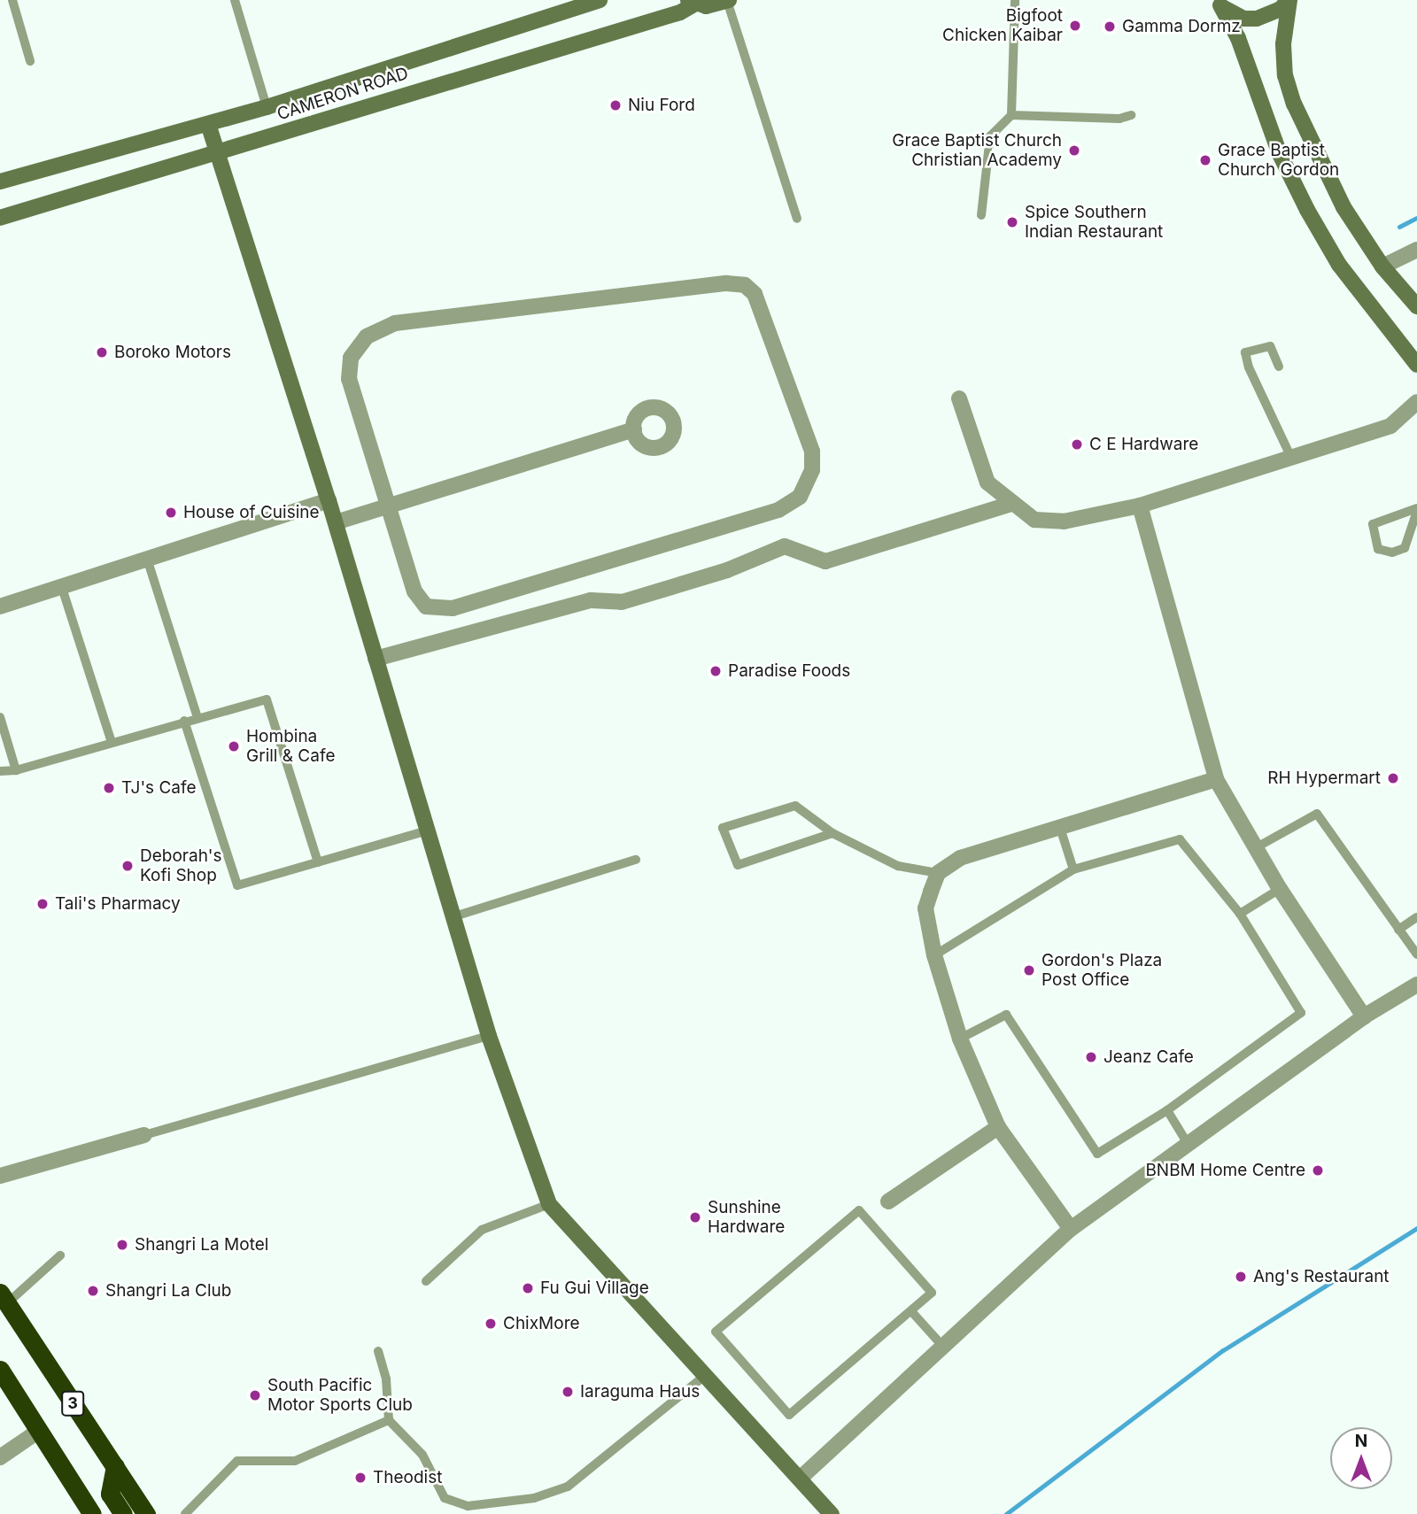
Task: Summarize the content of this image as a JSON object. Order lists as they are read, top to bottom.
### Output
{
  "streets": {
    "highway": ["3"],
    "main road": ["CAMERON ROAD"]
  },
  "places": [
    "Bigfoot Chicken Kaibar",
    "Gamma Dormz",
    "Niu Ford",
    "Grace Baptist Church Christian Academy",
    "Grace Baptist Church Gordon",
    "Spice Southern Indian Restaurant",
    "Boroko Motors",
    "C E Hardware",
    "House of Cuisine",
    "Paradise Foods",
    "Hombina Grill & Cafe",
    "RH Hypermart",
    "TJ's Cafe",
    "Deborah's Kofi Shop",
    "Tali's Pharmacy",
    "Gordon's Plaza Post Office",
    "Jeanz Cafe",
    "BNBM Home Centre",
    "Sunshine Hardware",
    "Shangri La Motel",
    "Ang's Restaurant",
    "Fu Gui Village",
    "Shangri La Club",
    "ChixMore",
    "Iaraguma Haus",
    "South Pacific Motor Sports Club",
    "Theodist"
  ],
  "north": "top"
}
